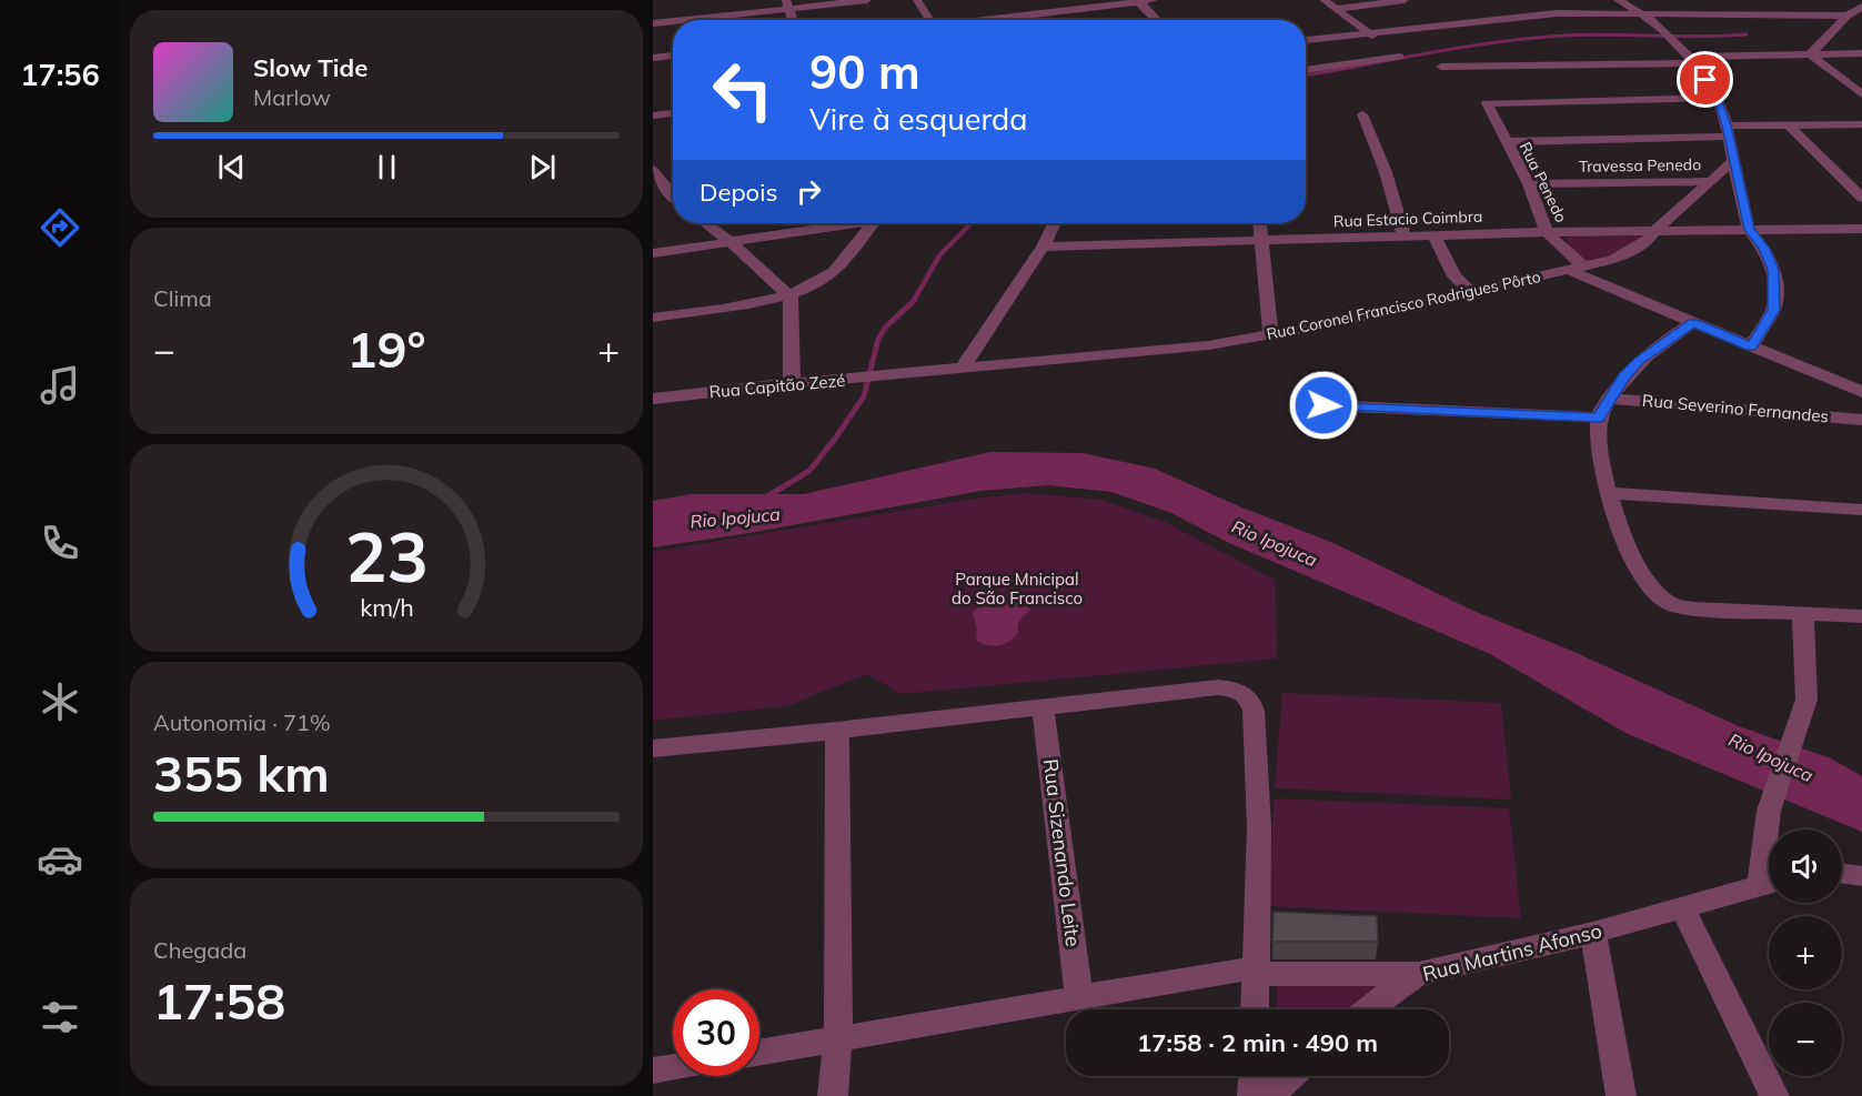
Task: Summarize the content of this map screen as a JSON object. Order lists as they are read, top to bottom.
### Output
{
  "streets": {
    "street": [
      "Travessa Penedo",
      "Rua Penedo",
      "Rua Estacio Coimbra",
      "Rua Coronel Francisco Rodrigues Pôrto",
      "Rua Capitão Zezé",
      "Rua Severino Fernandes",
      "Rua Sizenando Leite",
      "Rua Martins Afonso"
    ]
  },
  "crossings": [
    ["Travessa Penedo", "Rua Penedo"],
    ["Travessa Penedo", "Rua Coronel Francisco Rodrigues Pôrto"],
    ["Rua Penedo", "Rua Estacio Coimbra"],
    ["Rua Penedo", "Rua Coronel Francisco Rodrigues Pôrto"],
    ["Rua Estacio Coimbra", "Rua Coronel Francisco Rodrigues Pôrto"],
    ["Rua Coronel Francisco Rodrigues Pôrto", "Rua Capitão Zezé"]
  ],
  "water": ["Rio Ipojuca"],
  "parks": ["Parque Mnicipal do São Francisco"],
  "page": {
    "tabs": "17:56",
    "turn": ["90 m", "Vire à esquerda"],
    "song": ["Slow Tide", "Marlow"],
    "then": "Depois",
    "tile": [
      "Clima",
      ["Autonomia · 71%", "355 km"],
      ["Chegada", "17:58"]
    ],
    "heat": ["−", "19°", "+"],
    "map_buttons": ["+", "−"],
    "limit": "30",
    "trip": "17:58 · 2 min · 490 m",
    "gauge": ["23", "km/h"]
  }
}
